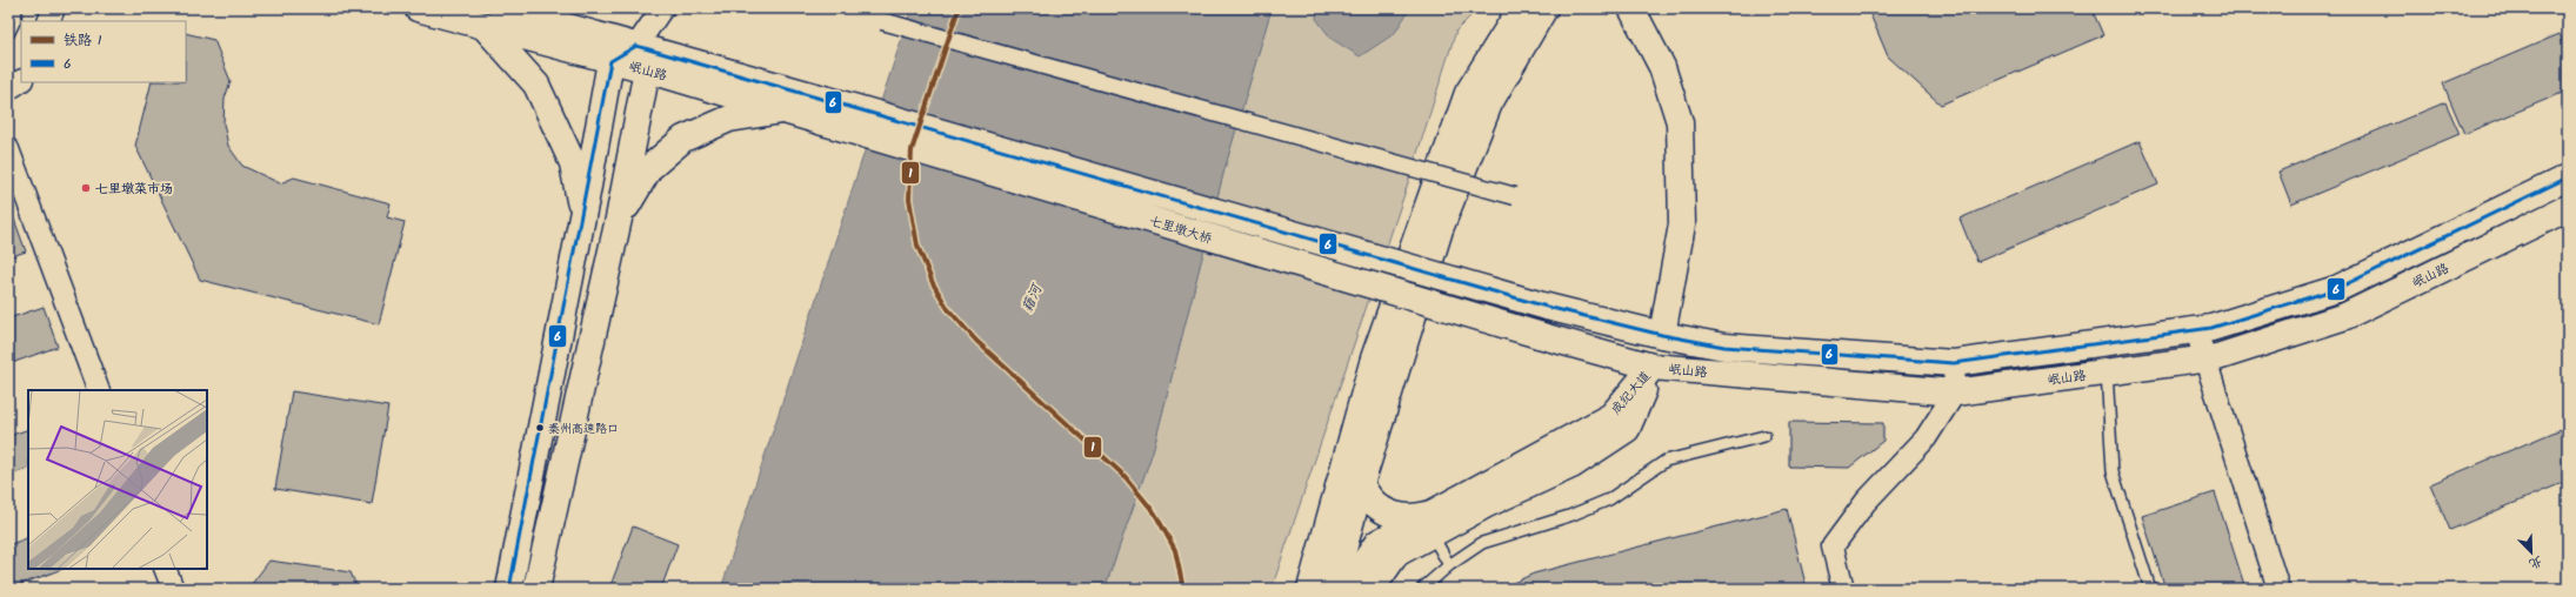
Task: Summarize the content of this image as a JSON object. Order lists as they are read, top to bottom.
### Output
{
  "streets": {
    "main road": ["岷山路", "七里墩大桥", "成纪大道"]
  },
  "crossings": [
    ["岷山路", "七里墩大桥"],
    ["岷山路", "成纪大道"]
  ],
  "water": ["藉河"],
  "places": ["七里墩菜市场", "秦州高速路口"],
  "lines": ["rail line 1", "transit line 6"],
  "legend": ["铁路 1", "6"],
  "north": "bottom right"
}
